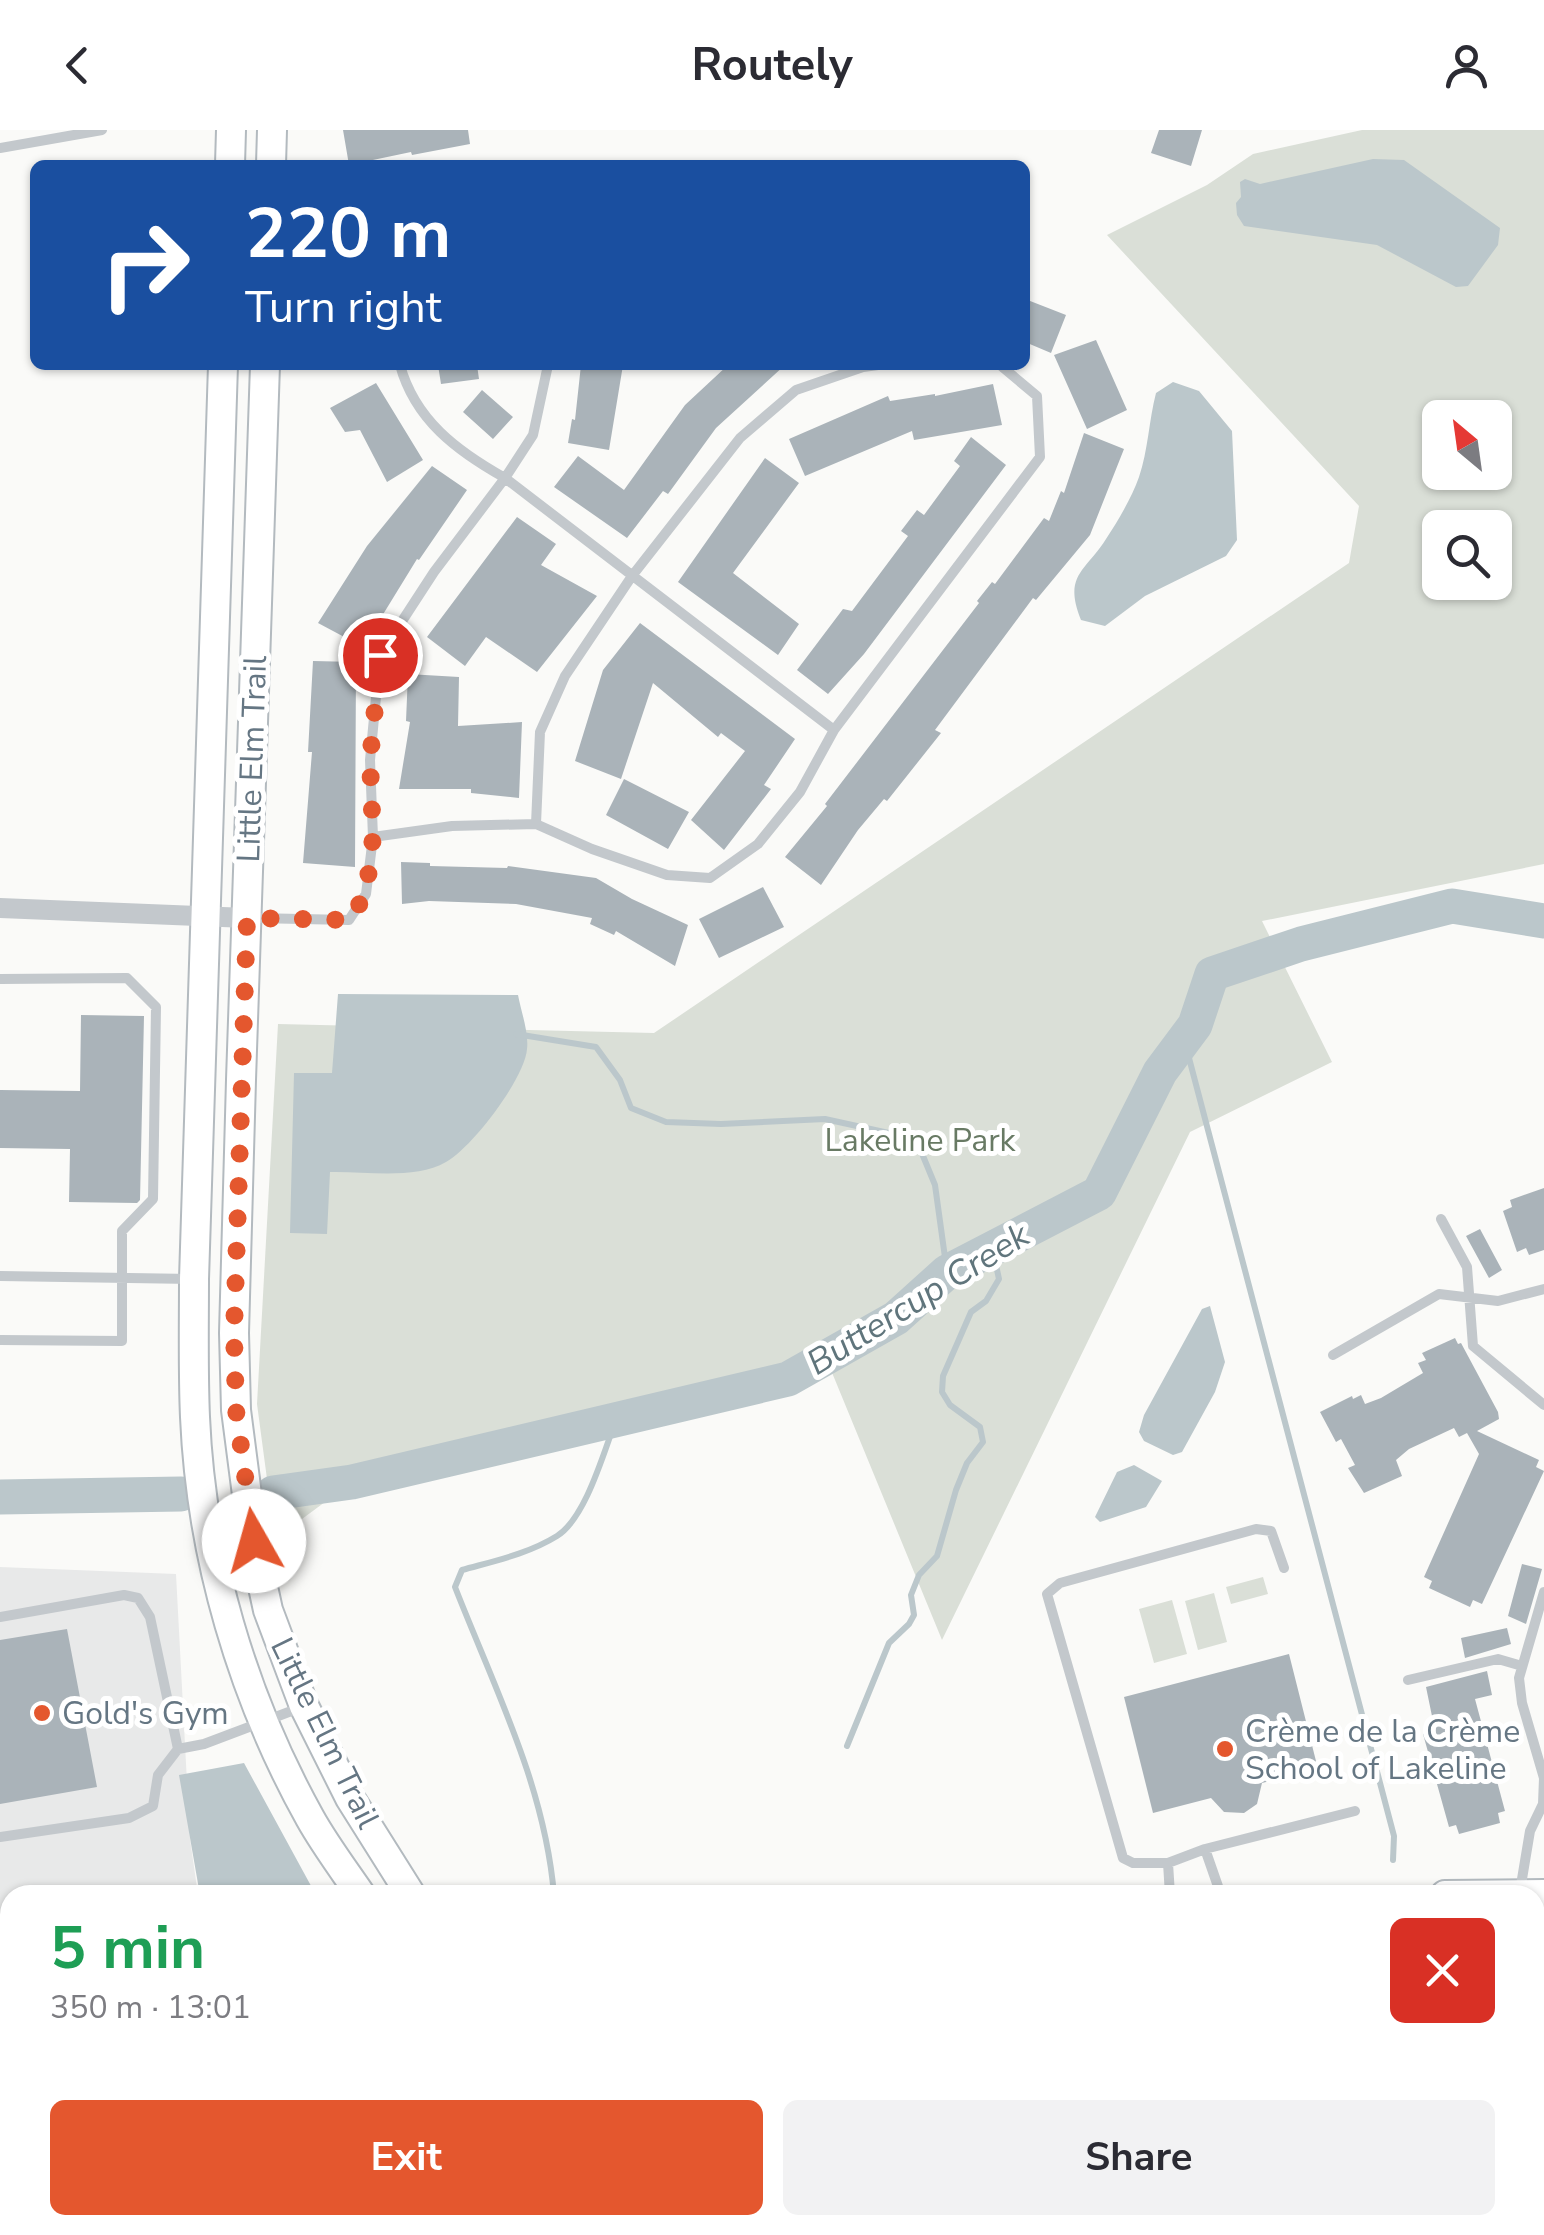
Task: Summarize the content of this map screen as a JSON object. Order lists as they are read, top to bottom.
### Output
{
  "streets": {
    "street": ["Little Elm Trail"]
  },
  "water": ["Buttercup Creek"],
  "parks": ["Lakeline Park"],
  "places": ["Gold's Gym", "Crème de la Crème School of Lakeline"],
  "north": "top left",
  "page": {
    "header": "Routely",
    "turn": ["220 m", "Turn right"],
    "heading": ["5 min", "350 m · 13:01"],
    "buttons": ["Exit", "Share"]
  }
}
